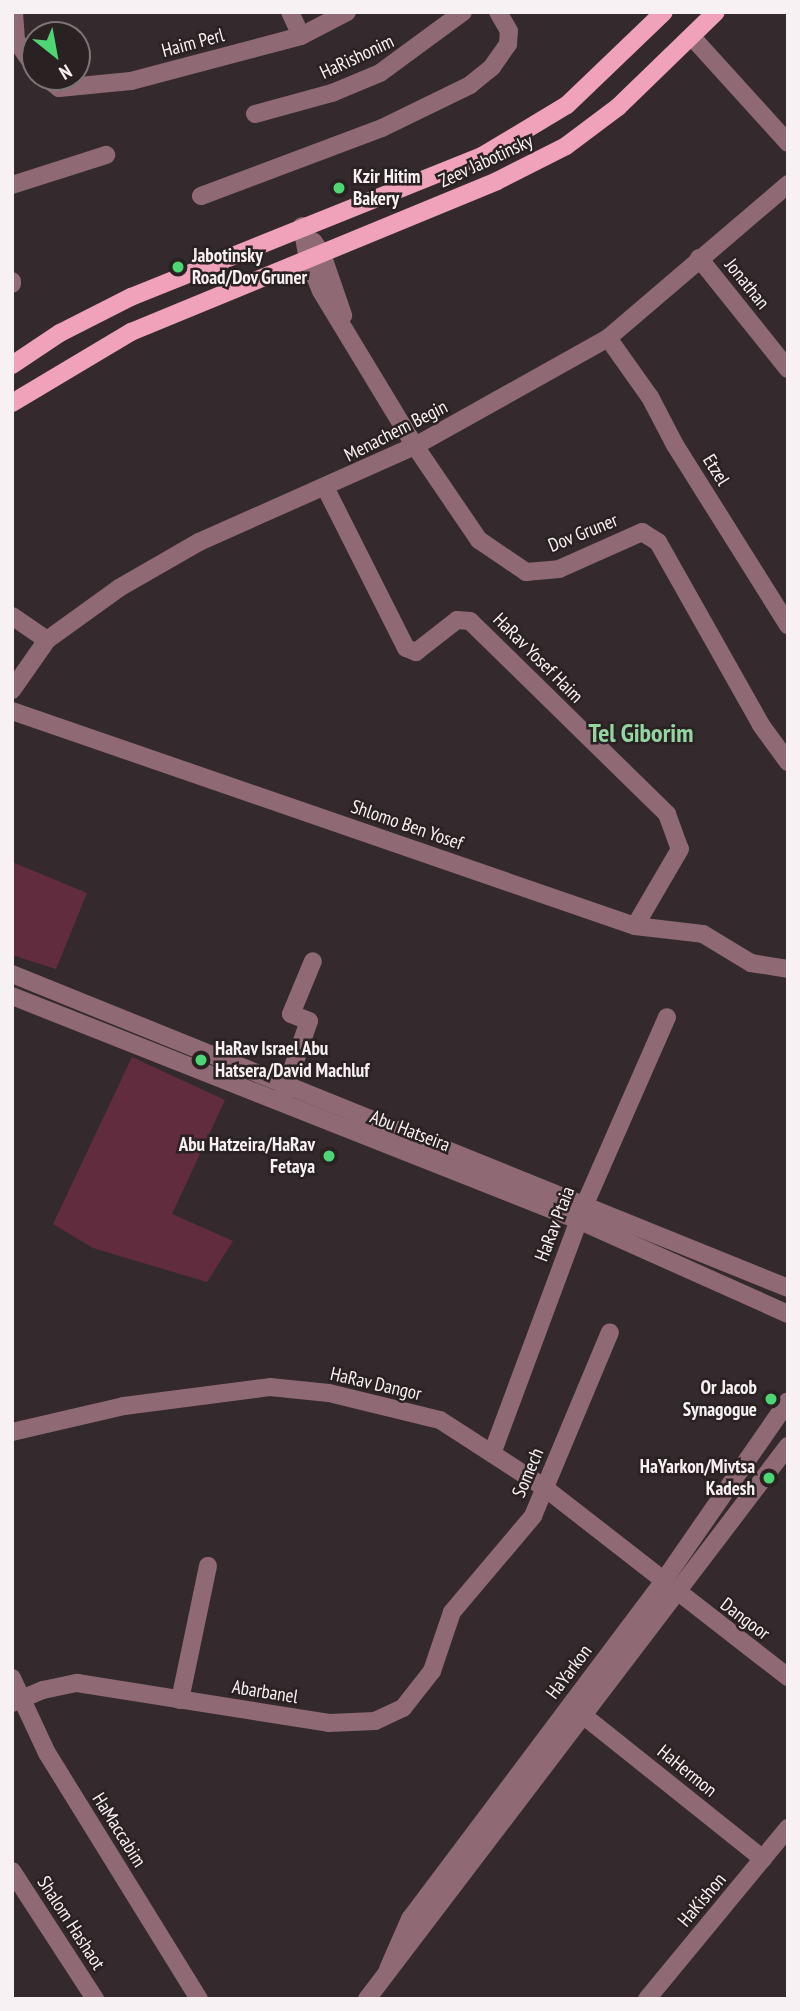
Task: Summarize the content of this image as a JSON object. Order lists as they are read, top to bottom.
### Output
{
  "streets": {
    "main road": ["Zeev Jabotinsky"],
    "street": [
      "Haim Perl",
      "HaRishonim",
      "Jonathan",
      "Menachem Begin",
      "Etzel",
      "Dov Gruner",
      "HaRav Yosef Haim",
      "Shlomo Ben Yosef",
      "Abu Hatseira",
      "HaRav Ptaia",
      "HaRav Dangor",
      "Somech",
      "Dangoor",
      "HaYarkon",
      "Abarbanel",
      "HaHermon",
      "HaMaccabim",
      "HaKishon",
      "Shalom Hashaot"
    ]
  },
  "crossings": [
    ["Zeev Jabotinsky", "Dov Gruner"],
    ["Jonathan", "Menachem Begin"],
    ["Menachem Begin", "Etzel"],
    ["Menachem Begin", "Dov Gruner"],
    ["Menachem Begin", "HaRav Yosef Haim"],
    ["HaRav Yosef Haim", "Shlomo Ben Yosef"],
    ["Abu Hatseira", "HaRav Ptaia"],
    ["HaRav Ptaia", "HaRav Dangor"],
    ["HaRav Dangor", "Somech"],
    ["HaRav Dangor", "Dangoor"],
    ["HaRav Dangor", "HaYarkon"],
    ["Somech", "Abarbanel"],
    ["Dangoor", "HaYarkon"],
    ["HaYarkon", "HaHermon"],
    ["Abarbanel", "HaMaccabim"],
    ["HaHermon", "HaKishon"]
  ],
  "districts": ["Tel Giborim"],
  "places": [
    "Kzir Hitim Bakery",
    "Jabotinsky Road/Dov Gruner",
    "HaRav Israel Abu Hatsera/David Machluf",
    "Abu Hatzeira/HaRav Fetaya",
    "Or Jacob Synagogue",
    "HaYarkon/Mivtsa Kadesh"
  ],
  "north": "bottom right"
}
